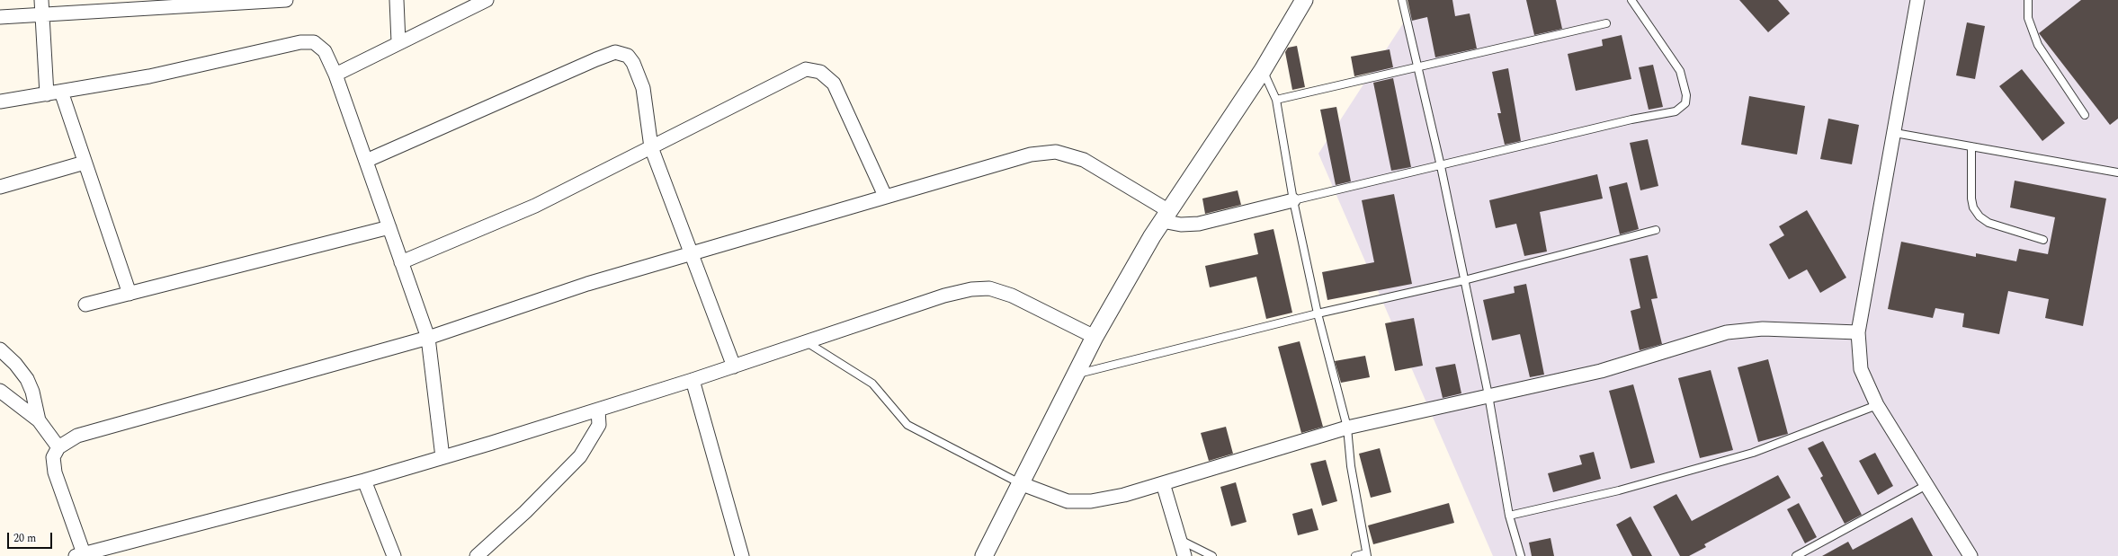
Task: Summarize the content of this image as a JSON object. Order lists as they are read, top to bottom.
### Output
{
  "scale_bar": "20 m"
}
